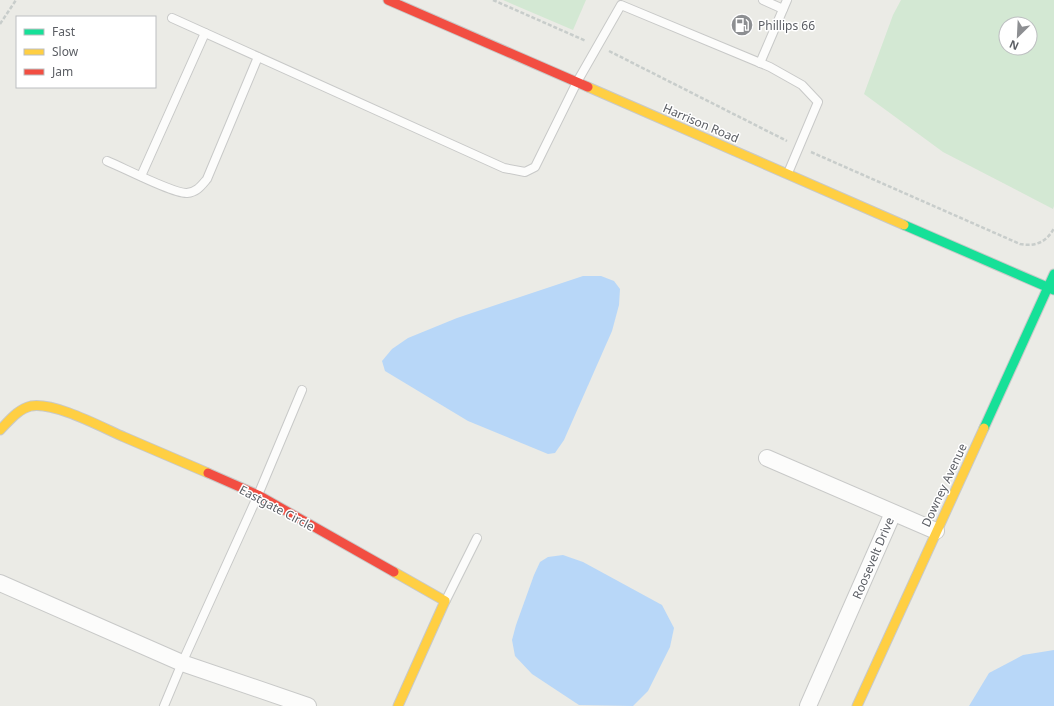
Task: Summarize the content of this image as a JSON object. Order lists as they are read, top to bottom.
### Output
{
  "streets": {
    "street": [
      "Harrison Road",
      "Downey Avenue",
      "Eastgate Circle",
      "Roosevelt Drive"
    ]
  },
  "crossings": [
    ["Harrison Road", "Downey Avenue"]
  ],
  "places": {
    "fuel station": ["Phillips 66"]
  },
  "legend": ["Fast", "Slow", "Jam"],
  "north": "bottom left"
}
